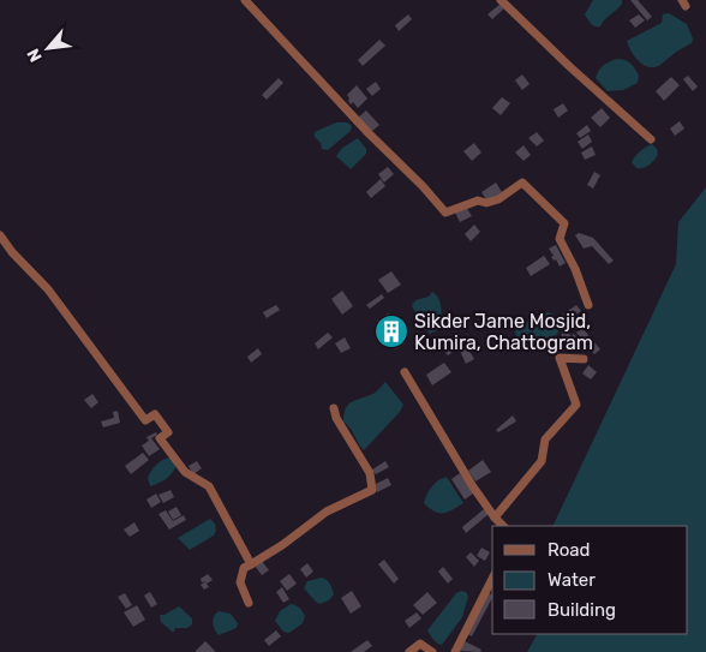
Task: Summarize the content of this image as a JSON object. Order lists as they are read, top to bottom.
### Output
{
  "places": {
    "building": ["Sikder Jame Mosjid, Kumira, Chattogram"]
  },
  "legend": ["Road", "Water", "Building"],
  "north": "bottom left"
}
